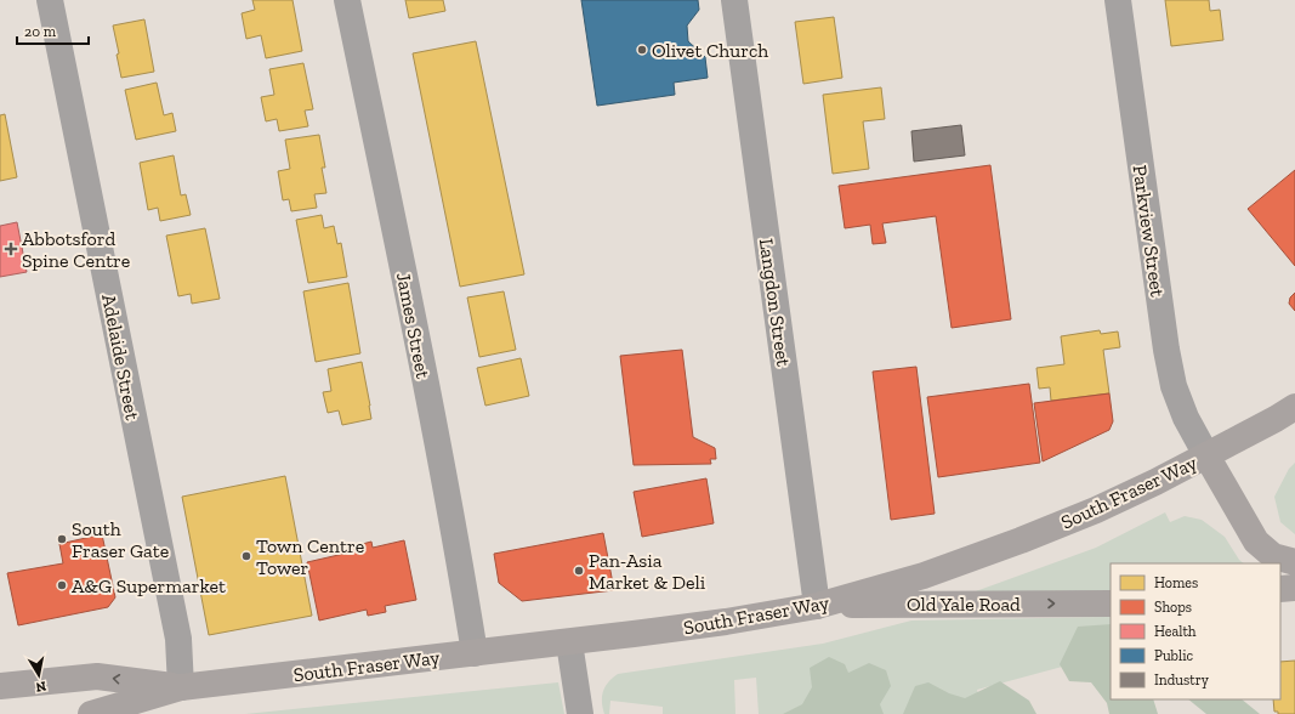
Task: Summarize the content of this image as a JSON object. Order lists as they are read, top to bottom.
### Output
{
  "streets": {
    "main road": ["South Fraser Way", "Old Yale Road"],
    "street": [
      "Parkview Street",
      "Langdon Street",
      "James Street",
      "Adelaide Street"
    ]
  },
  "crossings": [
    ["Parkview Street", "South Fraser Way"],
    ["Langdon Street", "South Fraser Way"],
    ["Langdon Street", "Old Yale Road"],
    ["James Street", "South Fraser Way"],
    ["Adelaide Street", "South Fraser Way"],
    ["South Fraser Way", "Old Yale Road"]
  ],
  "one_way": ["Old Yale Road"],
  "places": {
    "other": [
      "Olivet Church",
      "South Fraser Gate",
      "Town Centre Tower",
      "Pan-Asia Market & Deli",
      "A&G Supermarket"
    ],
    "health": ["Abbotsford Spine Centre"]
  },
  "legend": [
    "Homes",
    "Shops",
    "Health",
    "Public",
    "Industry"
  ],
  "scale_bar": "20 m",
  "north": "bottom"
}
